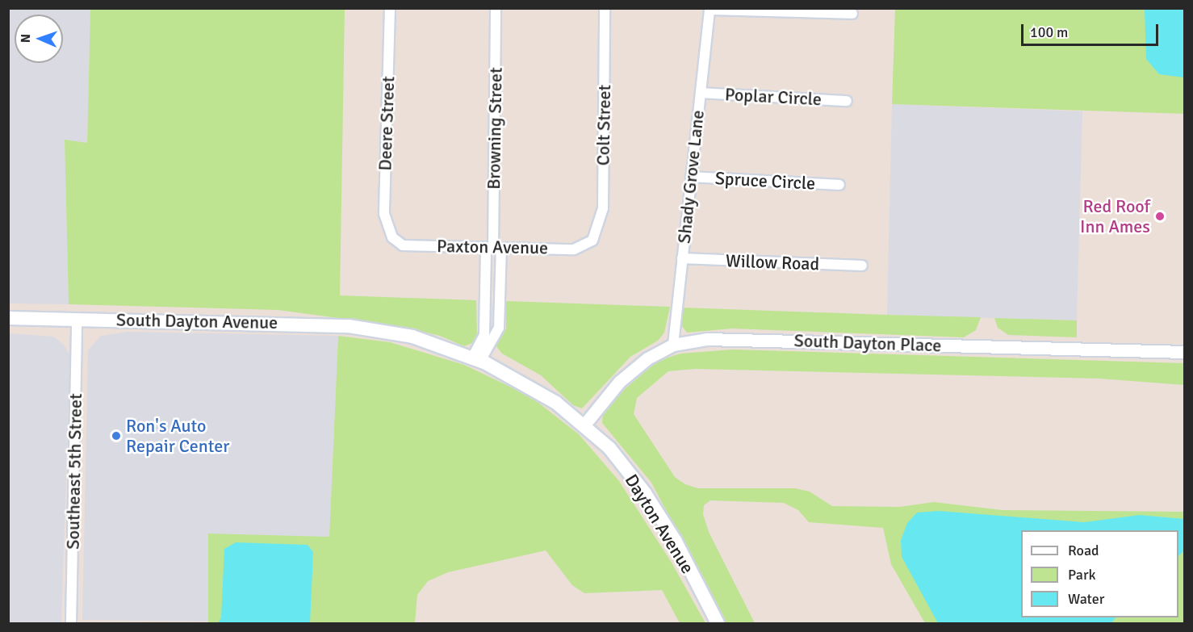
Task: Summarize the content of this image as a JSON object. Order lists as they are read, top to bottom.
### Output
{
  "streets": {
    "main road": ["South Dayton Avenue", "Dayton Avenue"],
    "street": [
      "Poplar Circle",
      "Deere Street",
      "Colt Street",
      "Browning Street",
      "Shady Grove Lane",
      "Spruce Circle",
      "Paxton Avenue",
      "Willow Road",
      "South Dayton Place",
      "Southeast 5th Street"
    ]
  },
  "crossings": [
    ["Poplar Circle", "Shady Grove Lane"],
    ["Deere Street", "Paxton Avenue"],
    ["Colt Street", "Paxton Avenue"],
    ["Browning Street", "Paxton Avenue"],
    ["Browning Street", "Dayton Avenue"],
    ["Shady Grove Lane", "Spruce Circle"],
    ["Shady Grove Lane", "Willow Road"],
    ["Shady Grove Lane", "South Dayton Place"],
    ["South Dayton Avenue", "Southeast 5th Street"],
    ["South Dayton Avenue", "Dayton Avenue"],
    ["South Dayton Place", "Dayton Avenue"]
  ],
  "places": ["Red Roof Inn Ames", "Ron's Auto Repair Center"],
  "legend": ["Road", "Park", "Water"],
  "scale_bar": "100 m",
  "north": "left"
}
